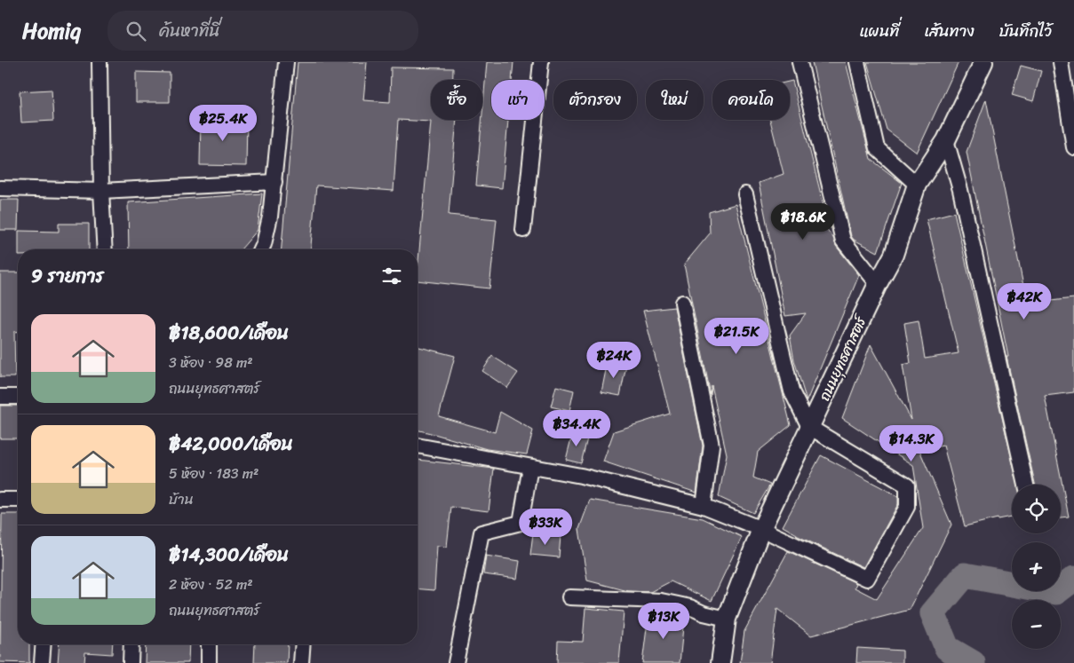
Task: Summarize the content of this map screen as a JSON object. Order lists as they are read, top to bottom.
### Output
{
  "streets": {
    "street": ["ถนนยุทธศาสตร์"]
  },
  "page": {
    "header": "Homiq",
    "search": "ค้นหาที่นี่",
    "nav": ["แผนที่", "เส้นทาง", "บันทึกไว้"],
    "chip": [
      "ซื้อ",
      "เช่า",
      "ตัวกรอง",
      "ใหม่",
      "คอนโด"
    ],
    "price": [
      "฿25.4K",
      "฿18.6K",
      "฿42K",
      "฿21.5K",
      "฿24K",
      "฿34.4K",
      "฿14.3K",
      "฿33K",
      "฿13K"
    ],
    "heading": "9 รายการ",
    "list": [
      {
        "name": "฿18,600/เดือน",
        "note": "3 ห้อง · 98 m² · ถนนยุทธศาสตร์"
      },
      {
        "name": "฿42,000/เดือน",
        "note": "5 ห้อง · 183 m² · บ้าน"
      },
      {
        "name": "฿14,300/เดือน",
        "note": "2 ห้อง · 52 m² · ถนนยุทธศาสตร์"
      }
    ],
    "map_buttons": ["+", "−"]
  }
}
